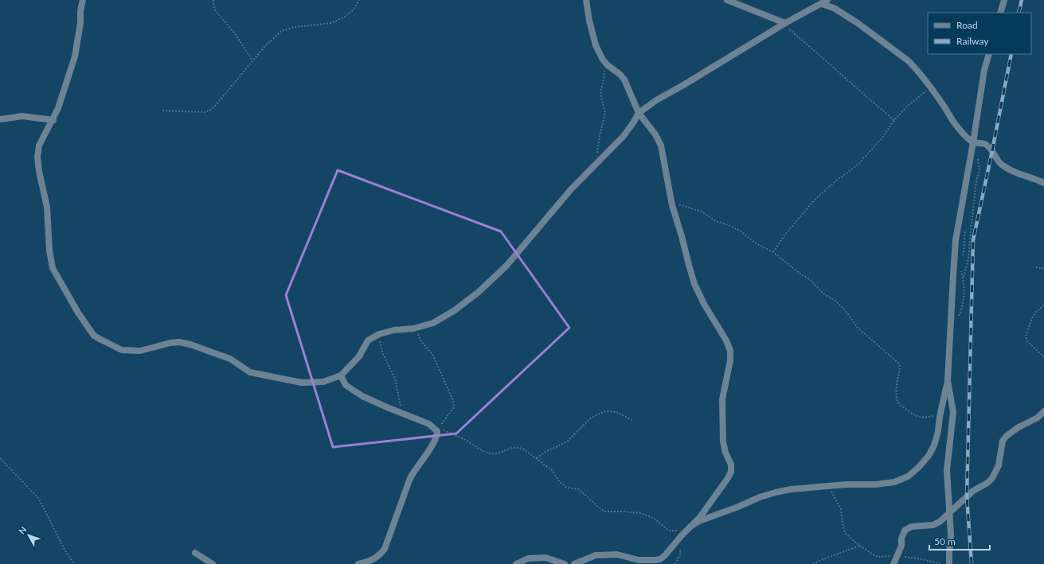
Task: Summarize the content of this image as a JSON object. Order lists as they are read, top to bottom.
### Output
{
  "legend": ["Road", "Railway"],
  "scale_bar": "50 m",
  "north": "top left"
}
